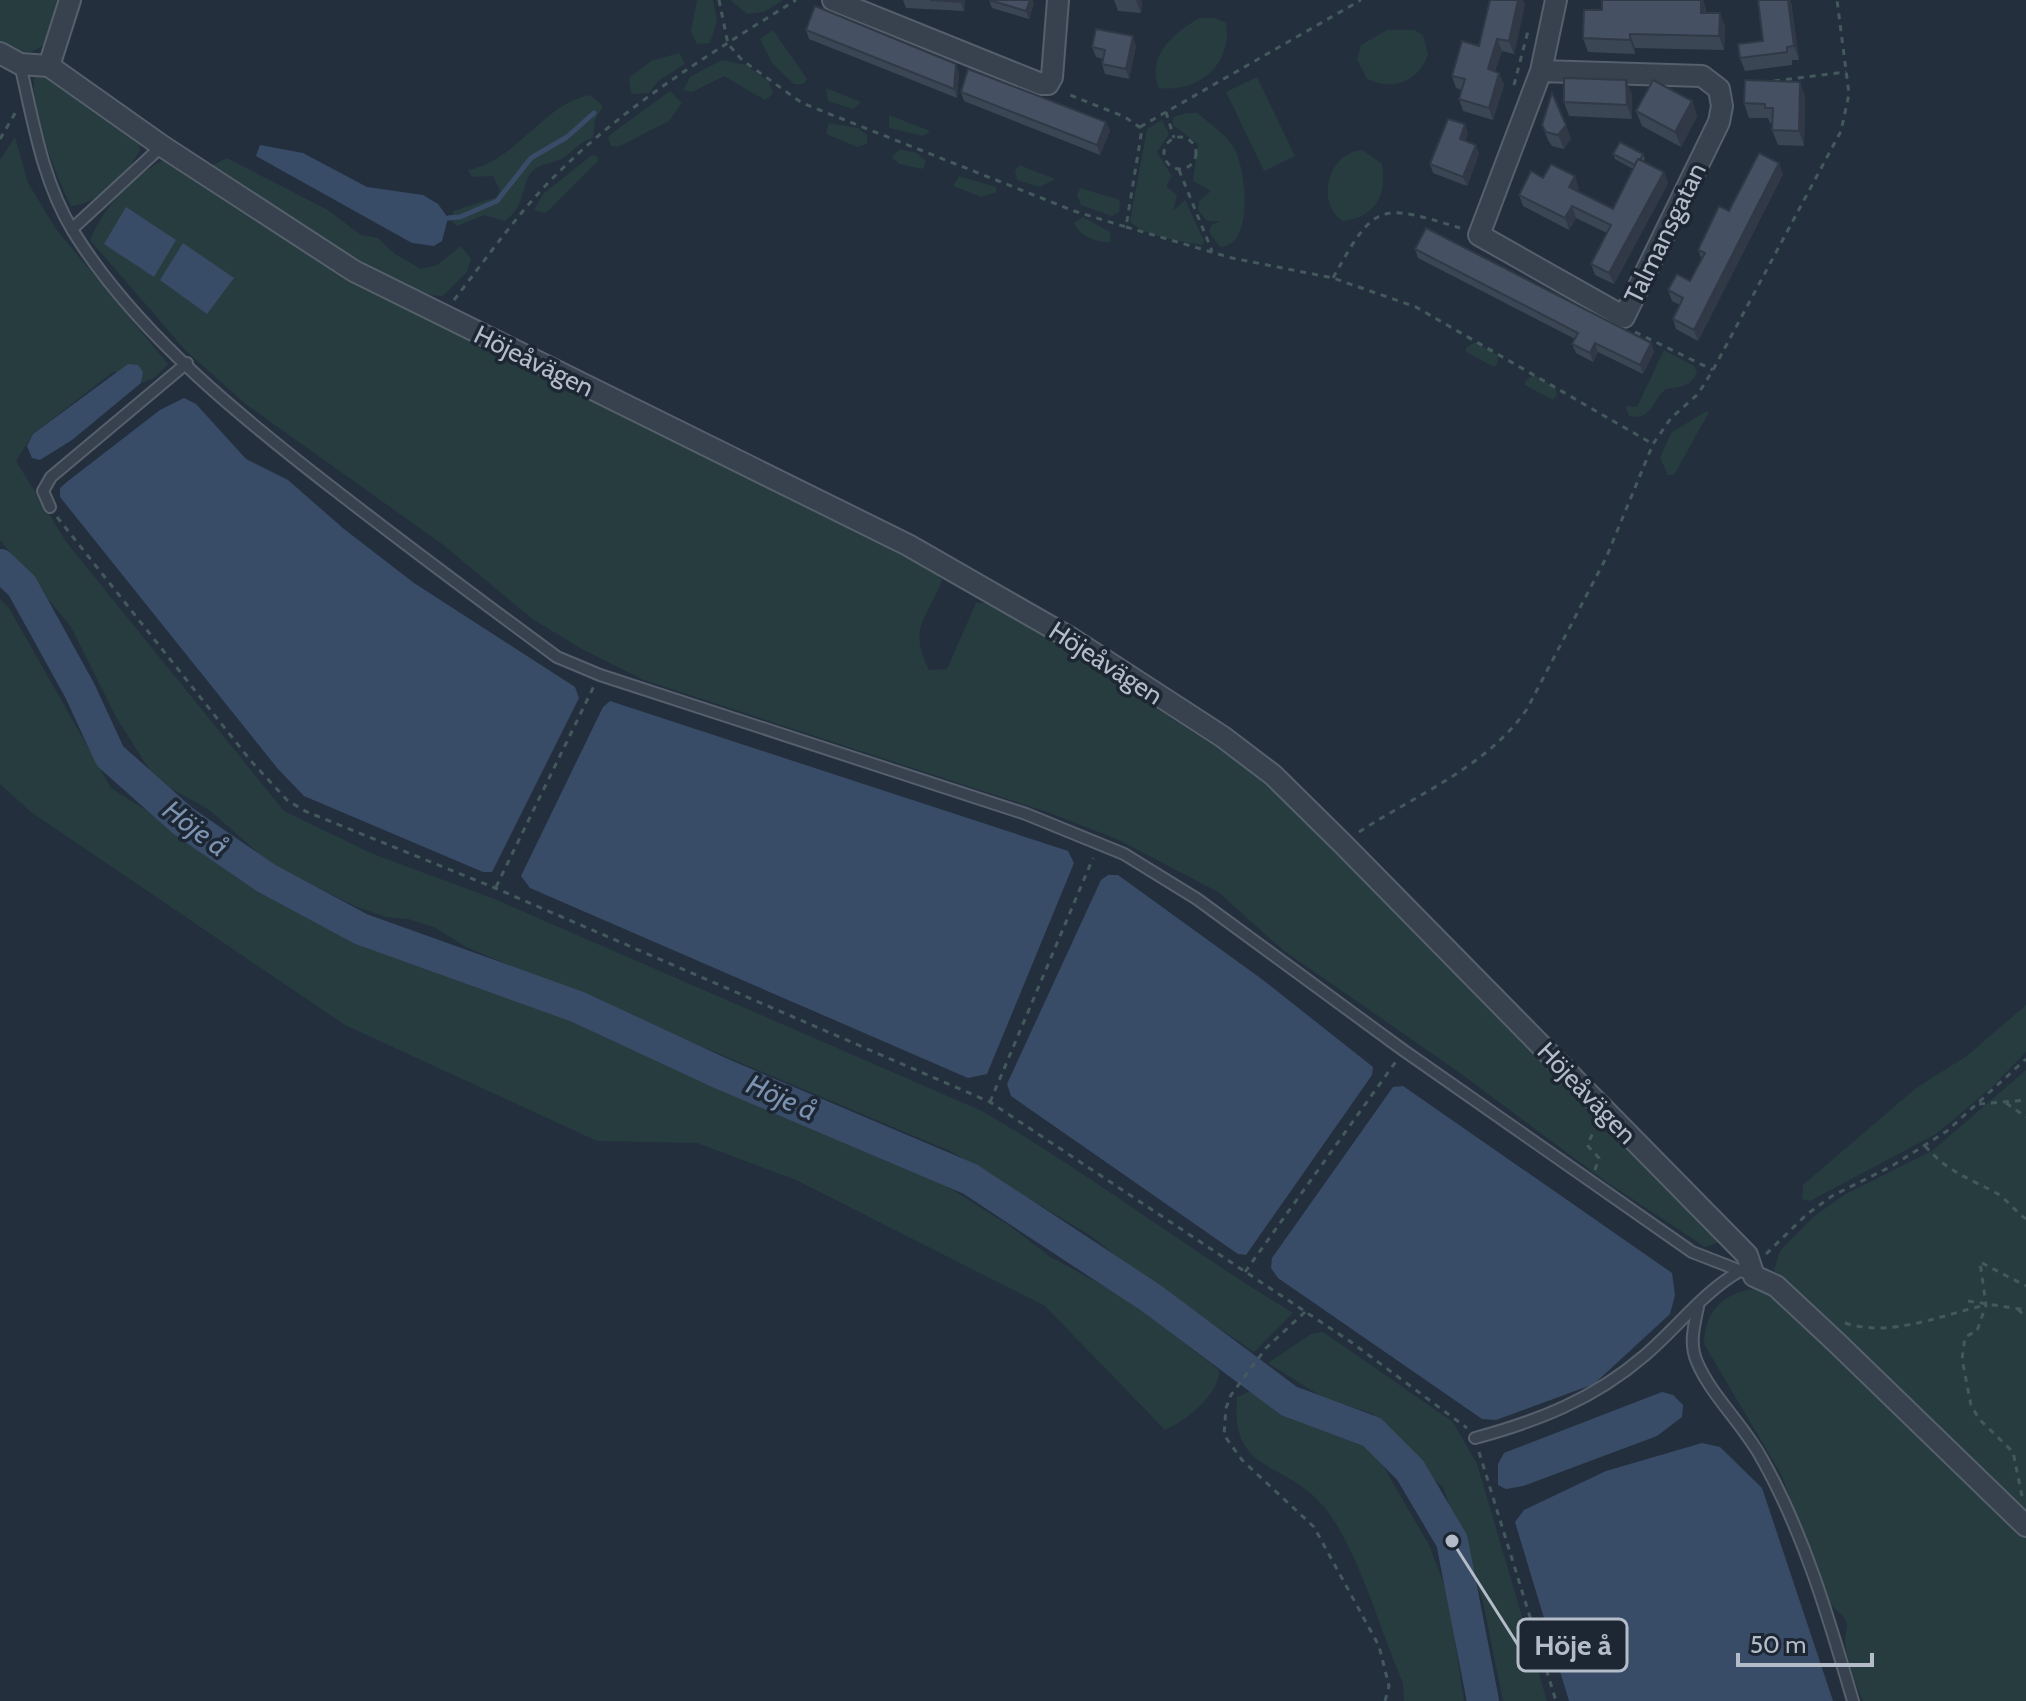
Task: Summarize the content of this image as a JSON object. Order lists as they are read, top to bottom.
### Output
{
  "streets": {
    "street": ["Talmansgatan", "Höjeåvägen"]
  },
  "water": ["Höje å"],
  "places": ["Höje å"],
  "scale_bar": "50 m"
}
